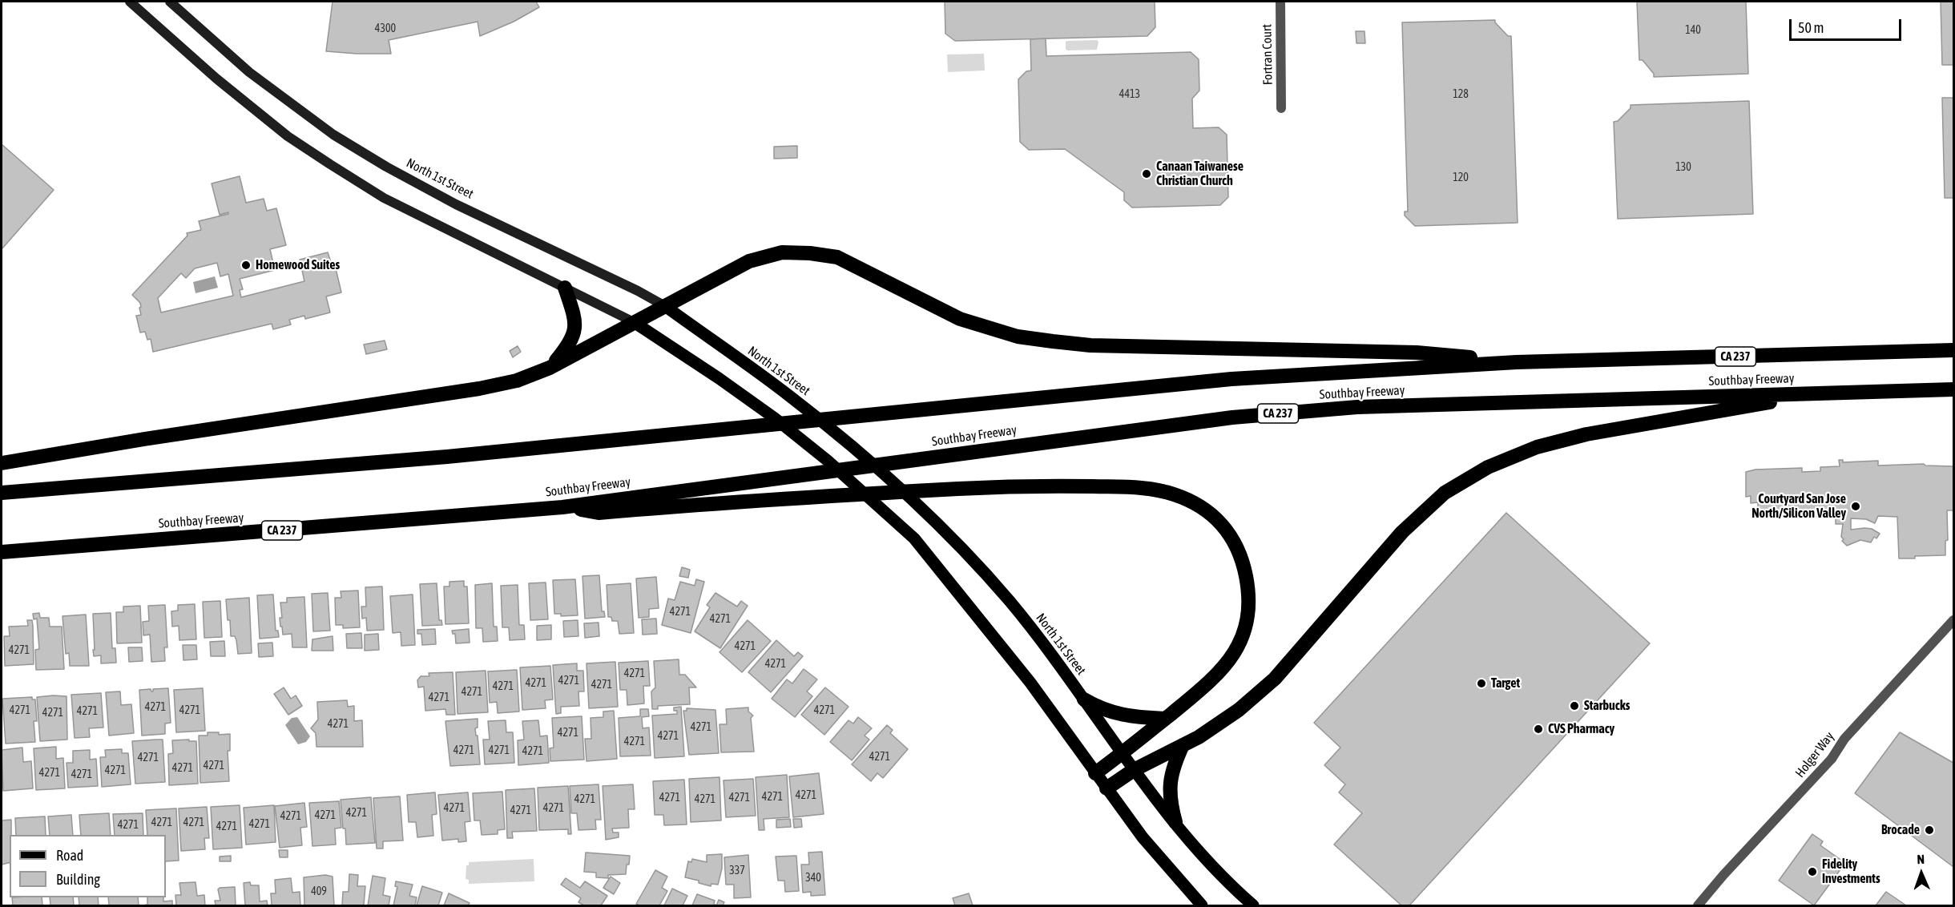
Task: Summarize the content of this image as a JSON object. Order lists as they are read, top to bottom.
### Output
{
  "streets": {
    "highway": ["CA 237", "Southbay Freeway"],
    "main road": ["North 1st Street"],
    "street": ["Fortran Court", "Holger Way"]
  },
  "places": [
    "Canaan Taiwanese Christian Church",
    "Homewood Suites",
    "Courtyard San Jose North/Silicon Valley",
    "Target",
    "Starbucks",
    "CVS Pharmacy",
    "Brocade",
    "Fidelity Investments"
  ],
  "house_numbers": [
    "4300",
    "140",
    "4413",
    "128",
    "130",
    "120",
    "4271",
    "4271",
    "4271",
    "4271",
    "4271",
    "4271",
    "4271",
    "4271",
    "4271",
    "4271",
    "4271",
    "4271",
    "4271",
    "4271",
    "4271",
    "4271",
    "4271",
    "4271",
    "4271",
    "4271",
    "4271",
    "4271",
    "4271",
    "4271",
    "4271",
    "4271",
    "4271",
    "4271",
    "4271",
    "4271",
    "4271",
    "4271",
    "4271",
    "4271",
    "4271",
    "4271",
    "4271",
    "4271",
    "4271",
    "4271",
    "4271",
    "4271",
    "4271",
    "4271",
    "4271",
    "4271",
    "4271",
    "4271",
    "4271",
    "4271",
    "337",
    "340",
    "409"
  ],
  "legend": ["Road", "Building"],
  "scale_bar": "50 m",
  "north": "top"
}
